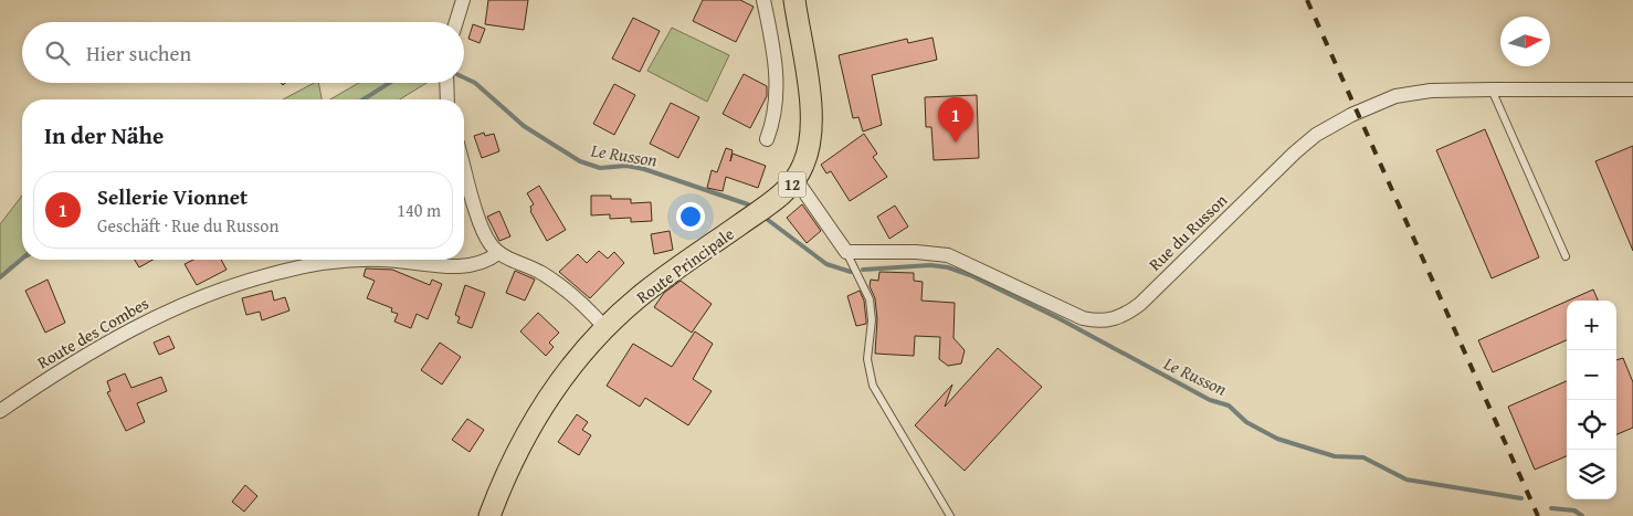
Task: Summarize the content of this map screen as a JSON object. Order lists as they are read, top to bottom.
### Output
{
  "streets": {
    "main road": ["12", "Route Principale"],
    "street": ["Rue du Russon", "Route des Combes"]
  },
  "water": ["Le Russon"],
  "north": "right",
  "page": {
    "search": "Hier suchen",
    "pins": "1",
    "heading": "In der Nähe",
    "list": [
      {
        "mark": "1",
        "name": "Sellerie Vionnet",
        "note": "Geschäft · Rue du Russon",
        "value": "140 m"
      }
    ],
    "map_buttons": ["+", "−"]
  }
}
